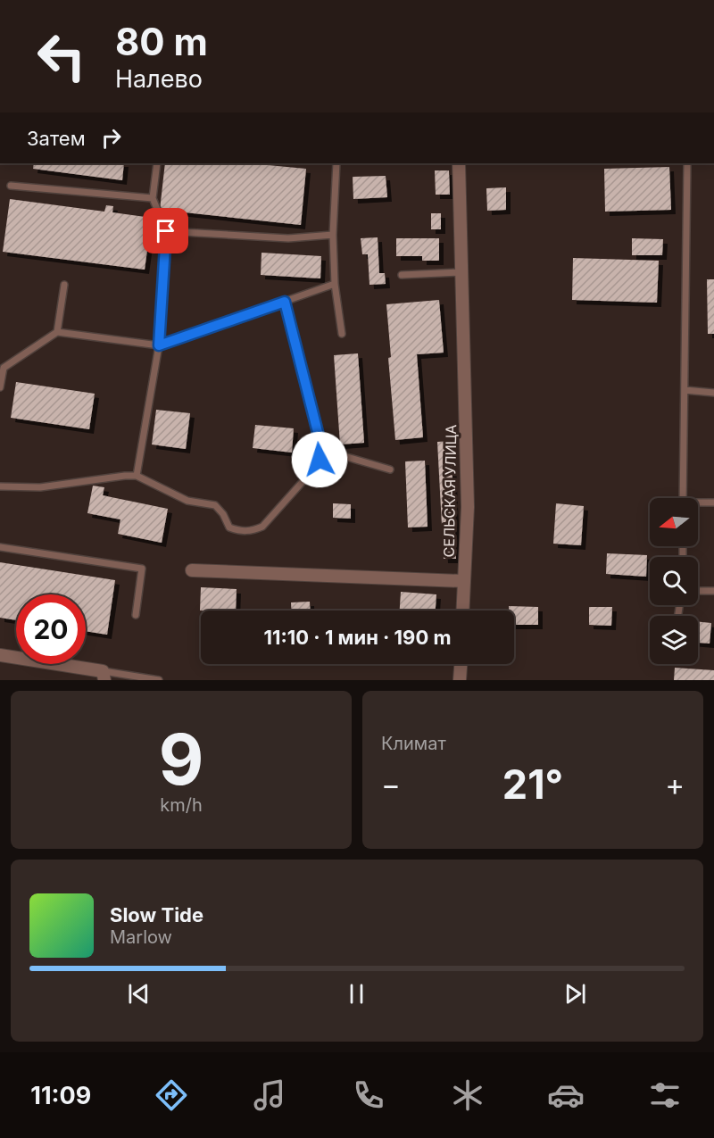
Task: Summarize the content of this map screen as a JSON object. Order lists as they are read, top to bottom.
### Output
{
  "streets": {
    "street": ["СЕЛЬСКАЯ УЛИЦА"]
  },
  "north": "left",
  "page": {
    "turn": ["80 m", "Налево"],
    "then": "Затем",
    "limit": "20",
    "trip": "11:10 · 1 мин · 190 m",
    "tile": [
      ["9", "km/h"],
      "Климат"
    ],
    "heat": ["−", "21°", "+"],
    "song": ["Slow Tide", "Marlow"],
    "tabs": "11:09"
  }
}
